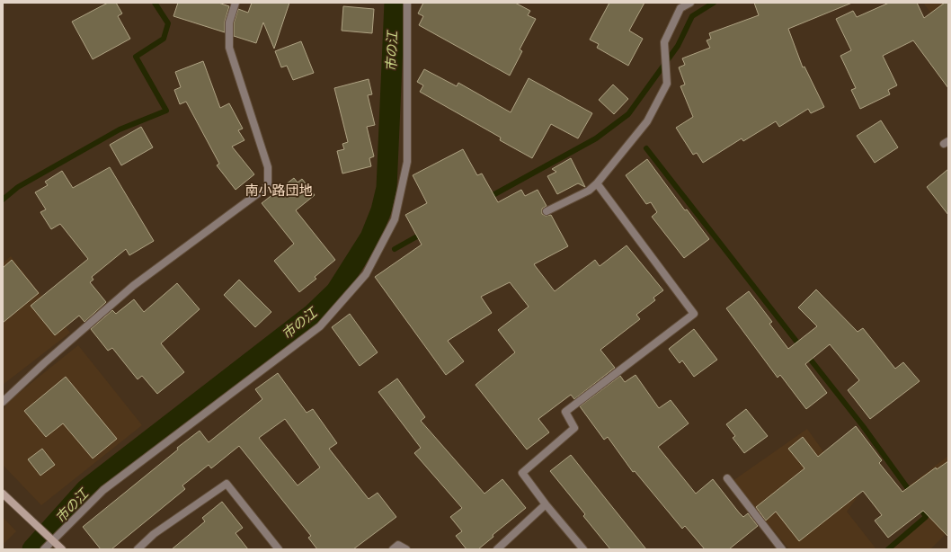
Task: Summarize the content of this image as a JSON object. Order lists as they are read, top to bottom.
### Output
{
  "districts": ["南小路団地"],
  "water": ["市の江"]
}
